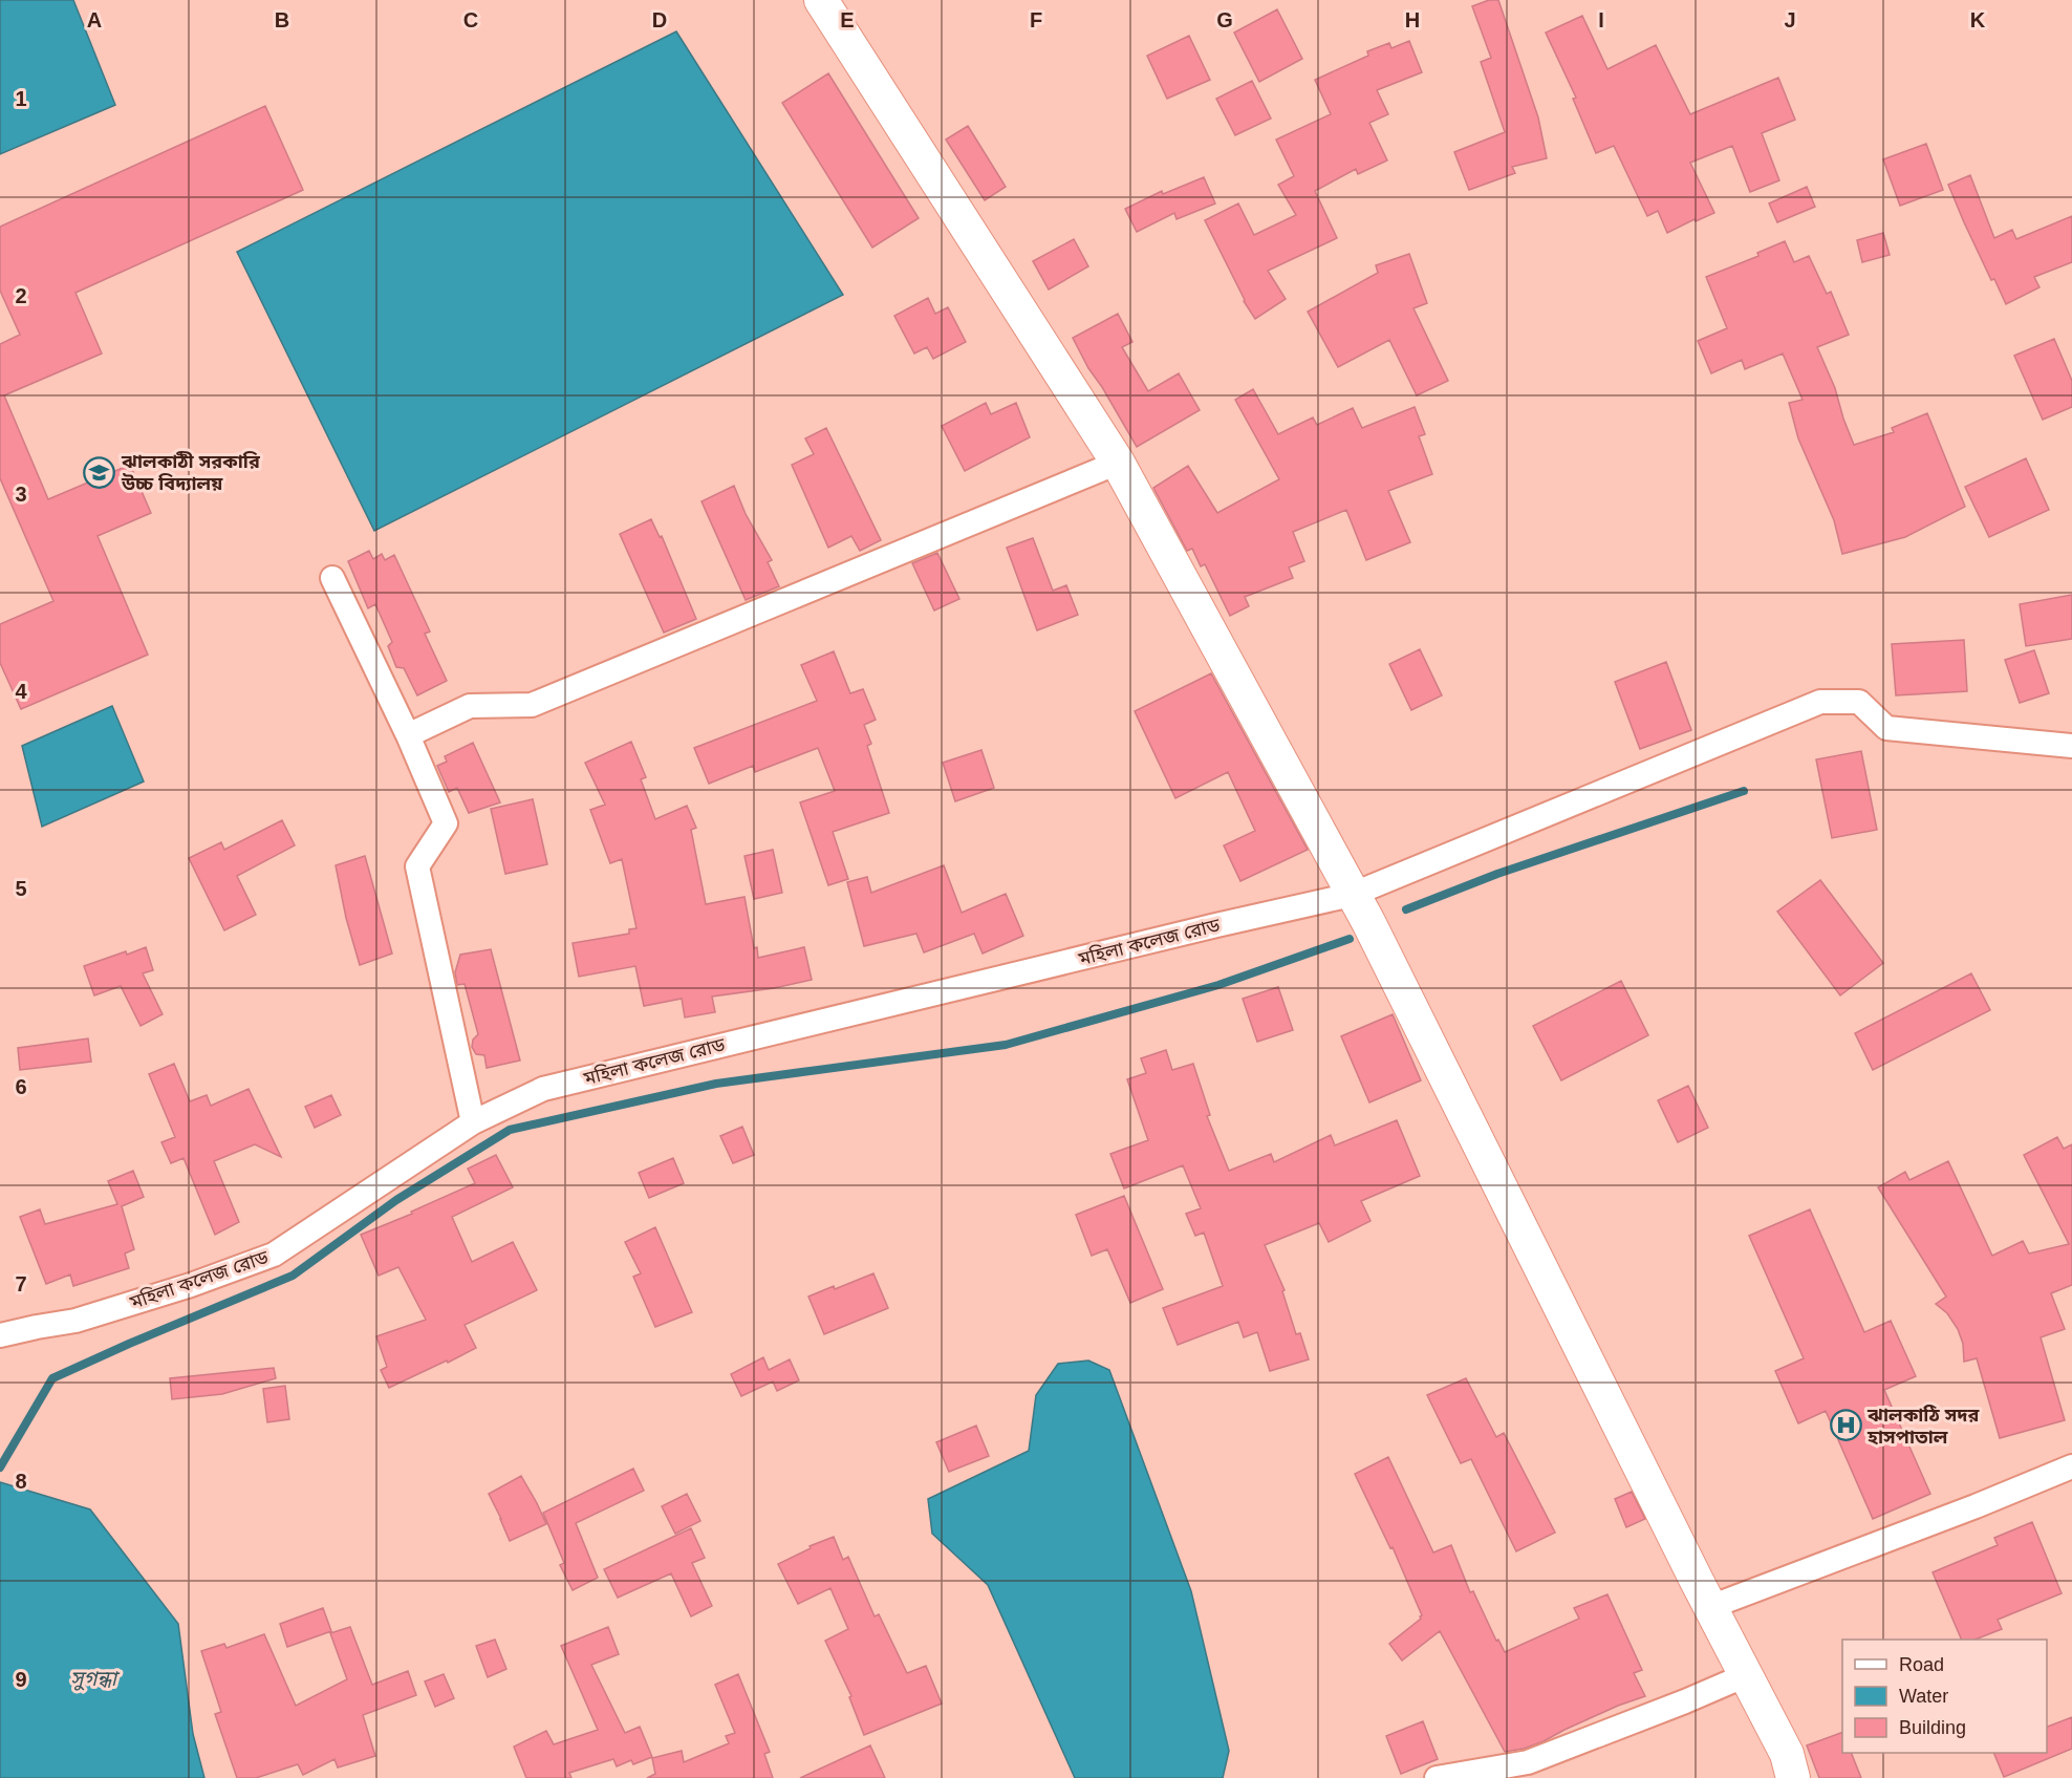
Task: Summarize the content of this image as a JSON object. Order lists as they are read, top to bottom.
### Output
{
  "streets": {
    "street": ["মহিলা কলেজ রোড"]
  },
  "water": ["সুগন্ধা"],
  "places": {
    "school or university": ["ঝালকাঠী সরকারি উচ্চ বিদ্যালয়"],
    "hospital": ["ঝালকাঠি সদর হাসপাতাল"]
  },
  "legend": ["Road", "Water", "Building"],
  "grid": {
    "columns": [
      "A",
      "B",
      "C",
      "D",
      "E",
      "F",
      "G",
      "H",
      "I",
      "J",
      "K"
    ],
    "rows": [
      "1",
      "2",
      "3",
      "4",
      "5",
      "6",
      "7",
      "8",
      "9"
    ]
  }
}
